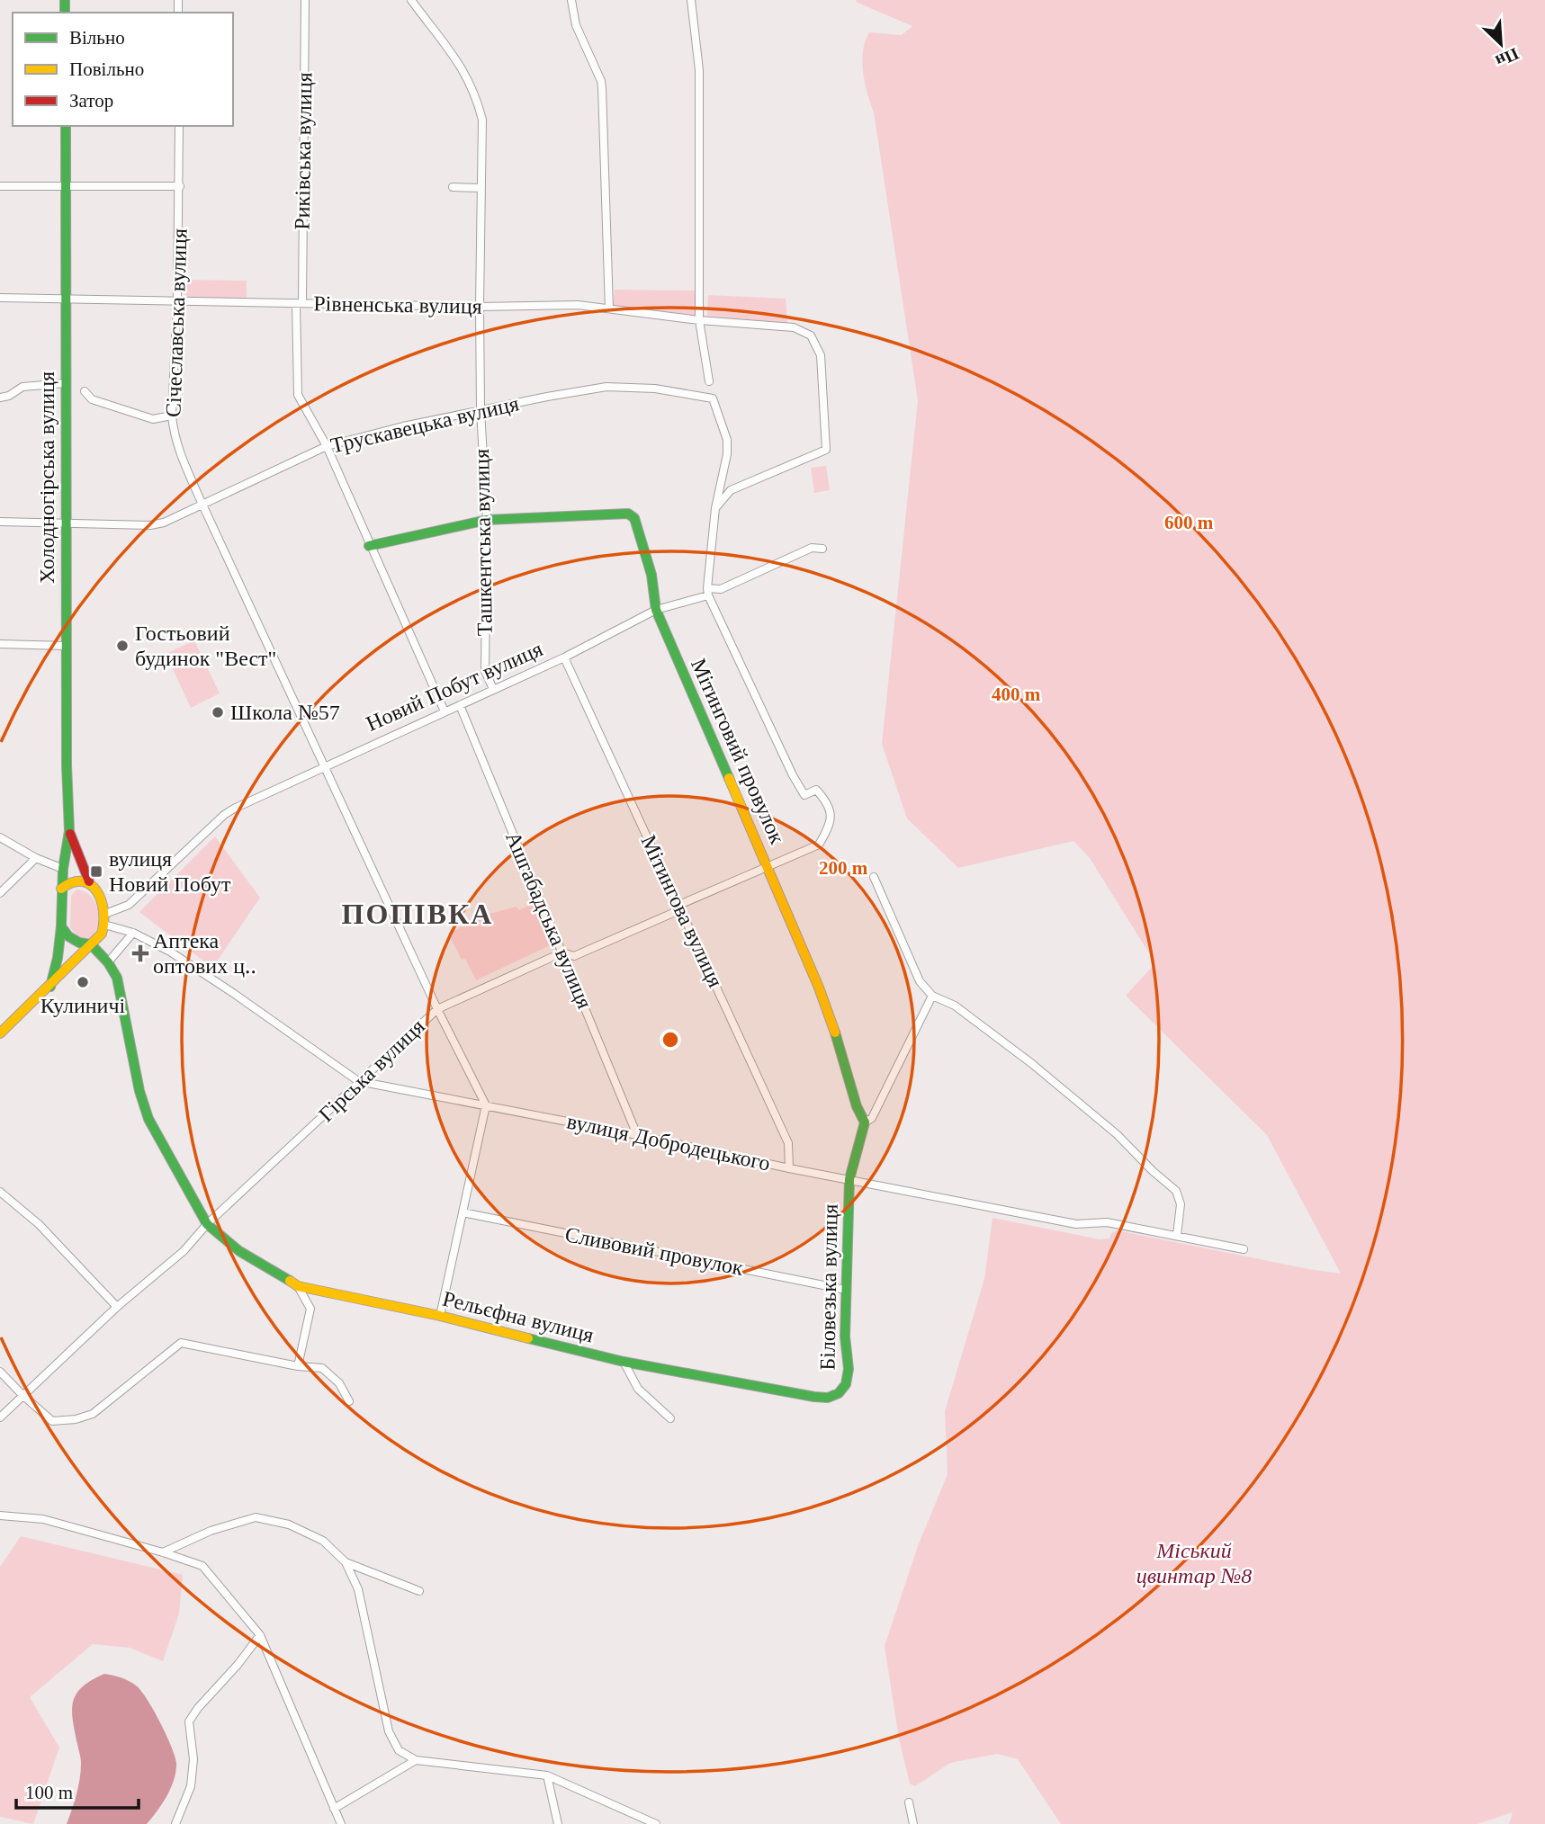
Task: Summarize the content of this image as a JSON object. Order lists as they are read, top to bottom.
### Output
{
  "streets": {
    "street": [
      "Риківська вулиця",
      "Рівненська вулиця",
      "Січеславська вулиця",
      "Трускавецька вулиця",
      "Холодногірська вулиця",
      "Ташкентська вулиця",
      "Новий Побут вулиця",
      "Мітинговий провулок",
      "Мітингова вулиця",
      "Ашгабадська вулиця",
      "Гірська вулиця",
      "вулиця Добродецького",
      "Сливовий провулок",
      "Біловезька вулиця",
      "Рельєфна вулиця"
    ]
  },
  "crossings": [
    ["Риківська вулиця", "Рівненська вулиця"],
    ["Рівненська вулиця", "Січеславська вулиця"],
    ["Рівненська вулиця", "Трускавецька вулиця"],
    ["Рівненська вулиця", "Холодногірська вулиця"],
    ["Рівненська вулиця", "Ташкентська вулиця"],
    ["Січеславська вулиця", "Трускавецька вулиця"],
    ["Січеславська вулиця", "Новий Побут вулиця"],
    ["Січеславська вулиця", "Гірська вулиця"],
    ["Січеславська вулиця", "вулиця Добродецького"],
    ["Трускавецька вулиця", "Холодногірська вулиця"],
    ["Трускавецька вулиця", "Ташкентська вулиця"],
    ["Холодногірська вулиця", "Новий Побут вулиця"],
    ["Холодногірська вулиця", "вулиця Добродецького"],
    ["Ташкентська вулиця", "Новий Побут вулиця"],
    ["Ташкентська вулиця", "Мітинговий провулок"],
    ["Новий Побут вулиця", "Мітинговий провулок"],
    ["Новий Побут вулиця", "Мітингова вулиця"],
    ["Новий Побут вулиця", "Ашгабадська вулиця"],
    ["Новий Побут вулиця", "Гірська вулиця"],
    ["Новий Побут вулиця", "вулиця Добродецького"],
    ["Мітинговий провулок", "Гірська вулиця"],
    ["Мітинговий провулок", "Біловезька вулиця"],
    ["Мітингова вулиця", "Гірська вулиця"],
    ["Мітингова вулиця", "вулиця Добродецького"],
    ["Ашгабадська вулиця", "Гірська вулиця"],
    ["Ашгабадська вулиця", "вулиця Добродецького"],
    ["Гірська вулиця", "вулиця Добродецького"],
    ["Гірська вулиця", "Рельєфна вулиця"],
    ["вулиця Добродецького", "Біловезька вулиця"],
    ["Сливовий провулок", "Біловезька вулиця"],
    ["Біловезька вулиця", "Рельєфна вулиця"]
  ],
  "districts": ["ПОПІВКА"],
  "parks": ["Міський цвинтар №8"],
  "places": {
    "other": ["Гостьовий будинок \"Вест\"", "Школа №57", "Кулиничі"],
    "transit": ["вулиця Новий Побут"],
    "health": ["Аптека оптових ц‥"]
  },
  "legend": ["Вільно", "Повільно", "Затор"],
  "scale_bar": "100 m",
  "north": "bottom right",
  "rings": ["600 m", "400 m", "200 m"]
}
